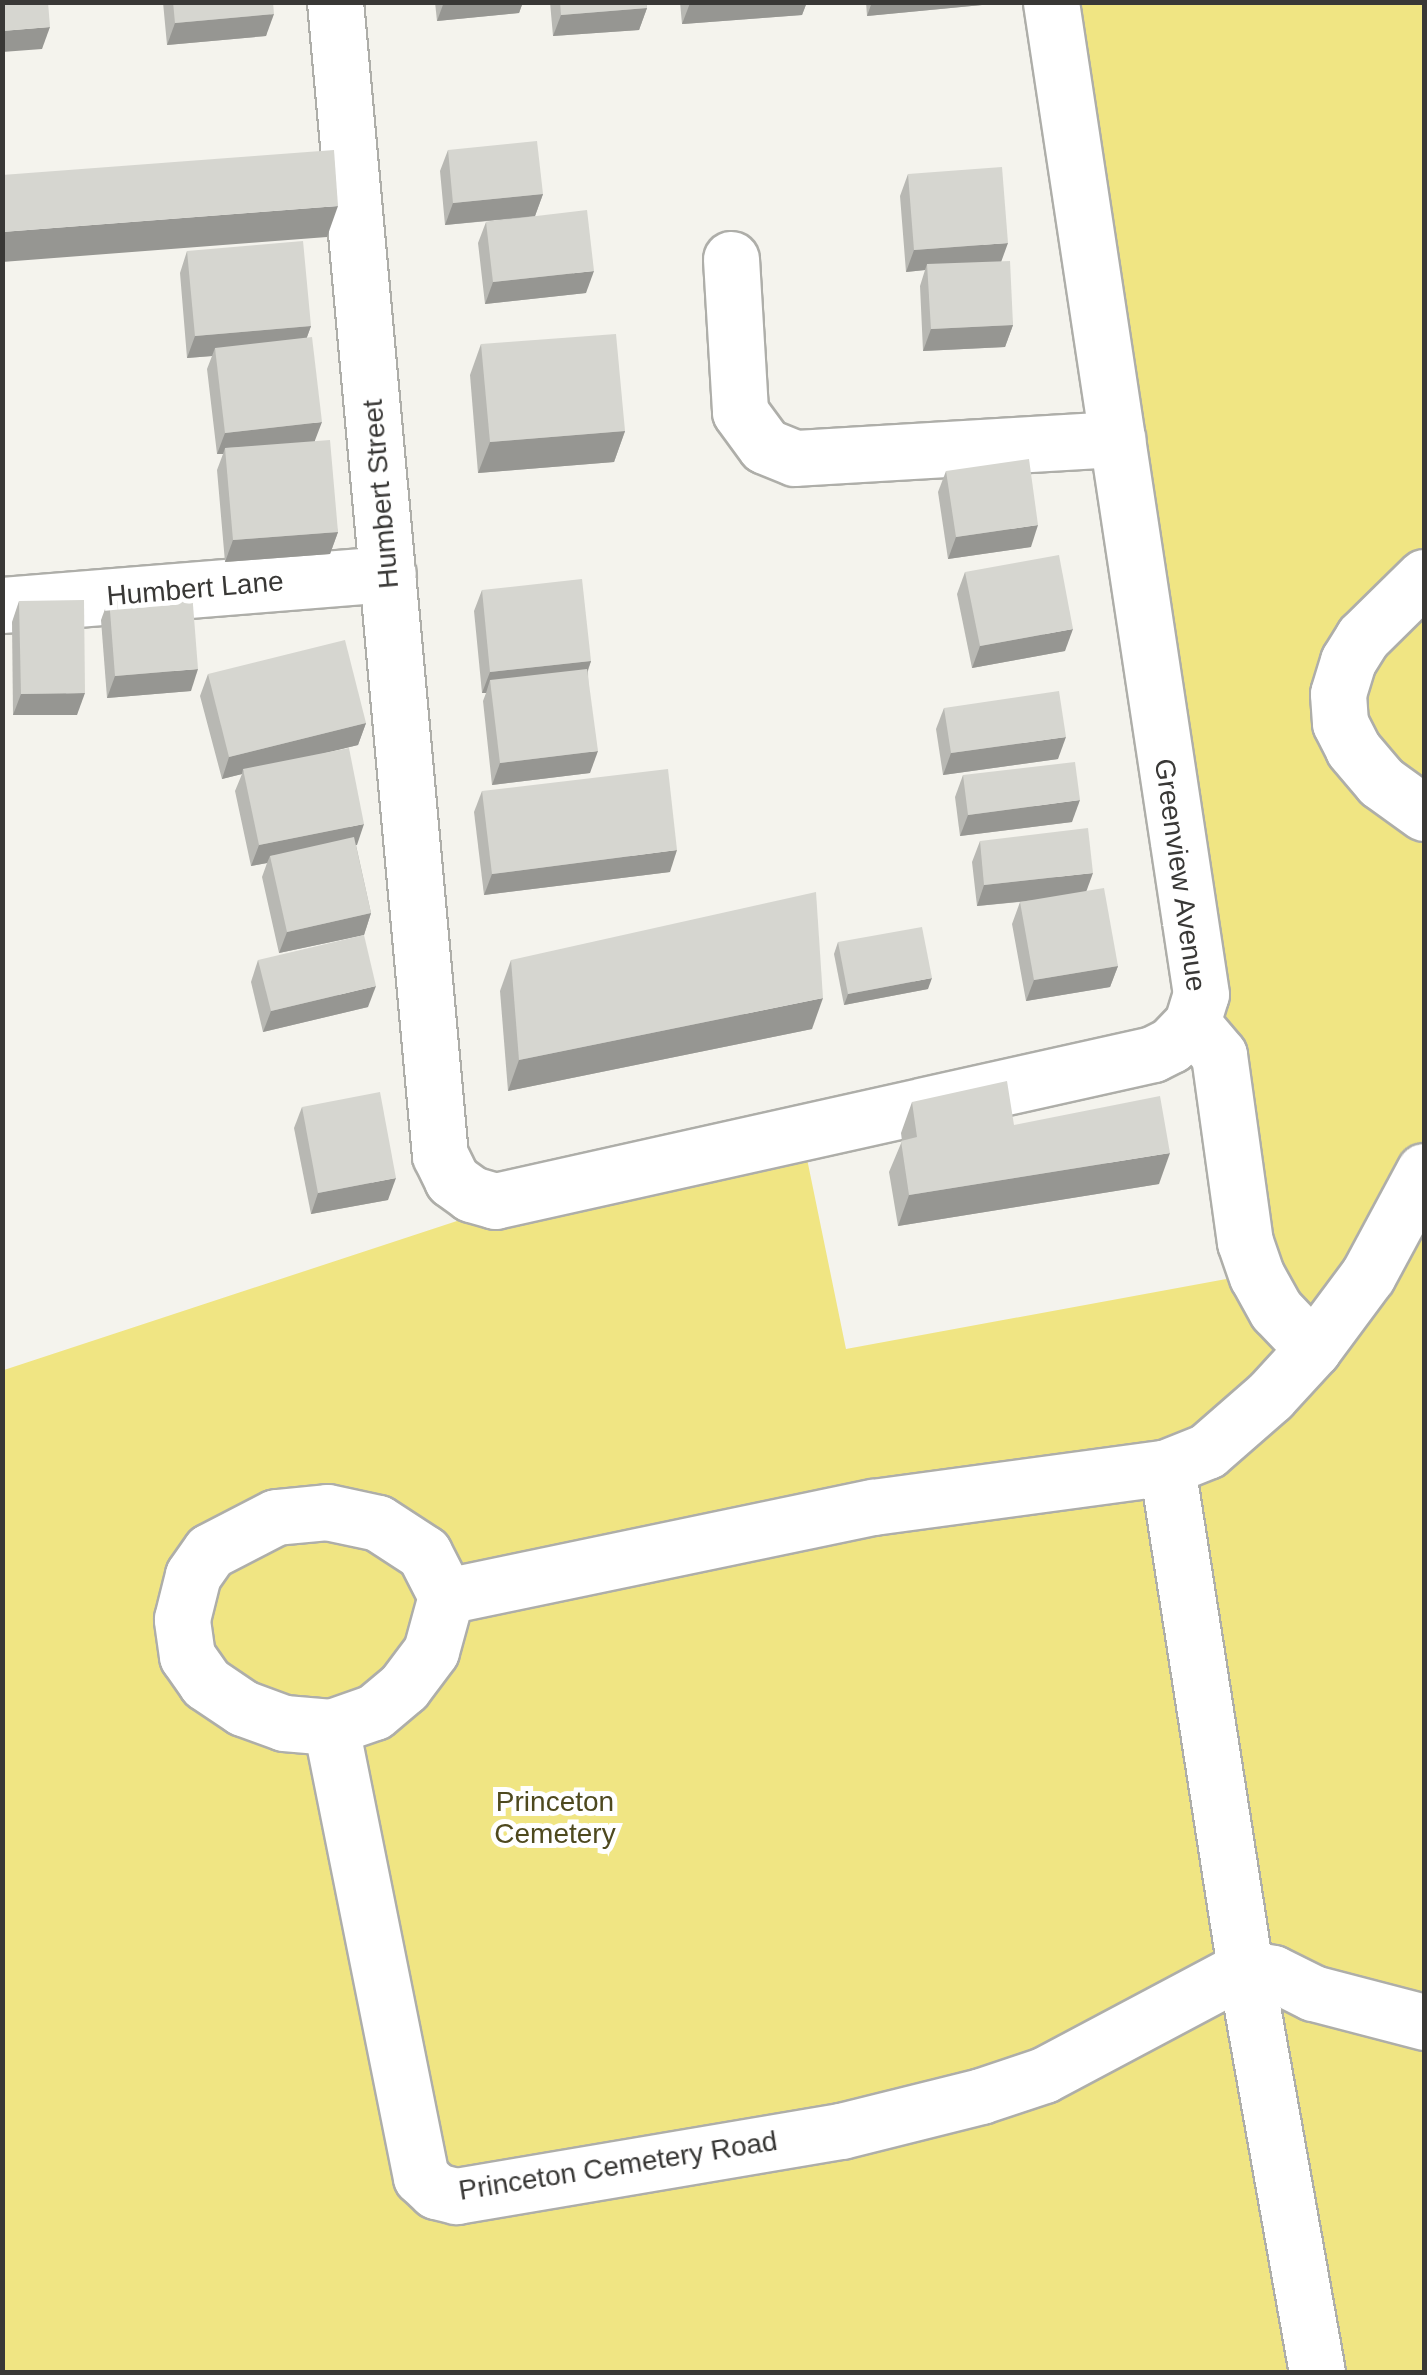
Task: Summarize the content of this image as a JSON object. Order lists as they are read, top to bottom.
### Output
{
  "streets": {
    "street": [
      "Humbert Street",
      "Humbert Lane",
      "Greenview Avenue",
      "Princeton Cemetery Road"
    ]
  },
  "crossings": [
    ["Humbert Street", "Humbert Lane"],
    ["Humbert Street", "Greenview Avenue"]
  ],
  "parks": ["Princeton Cemetery"]
}
